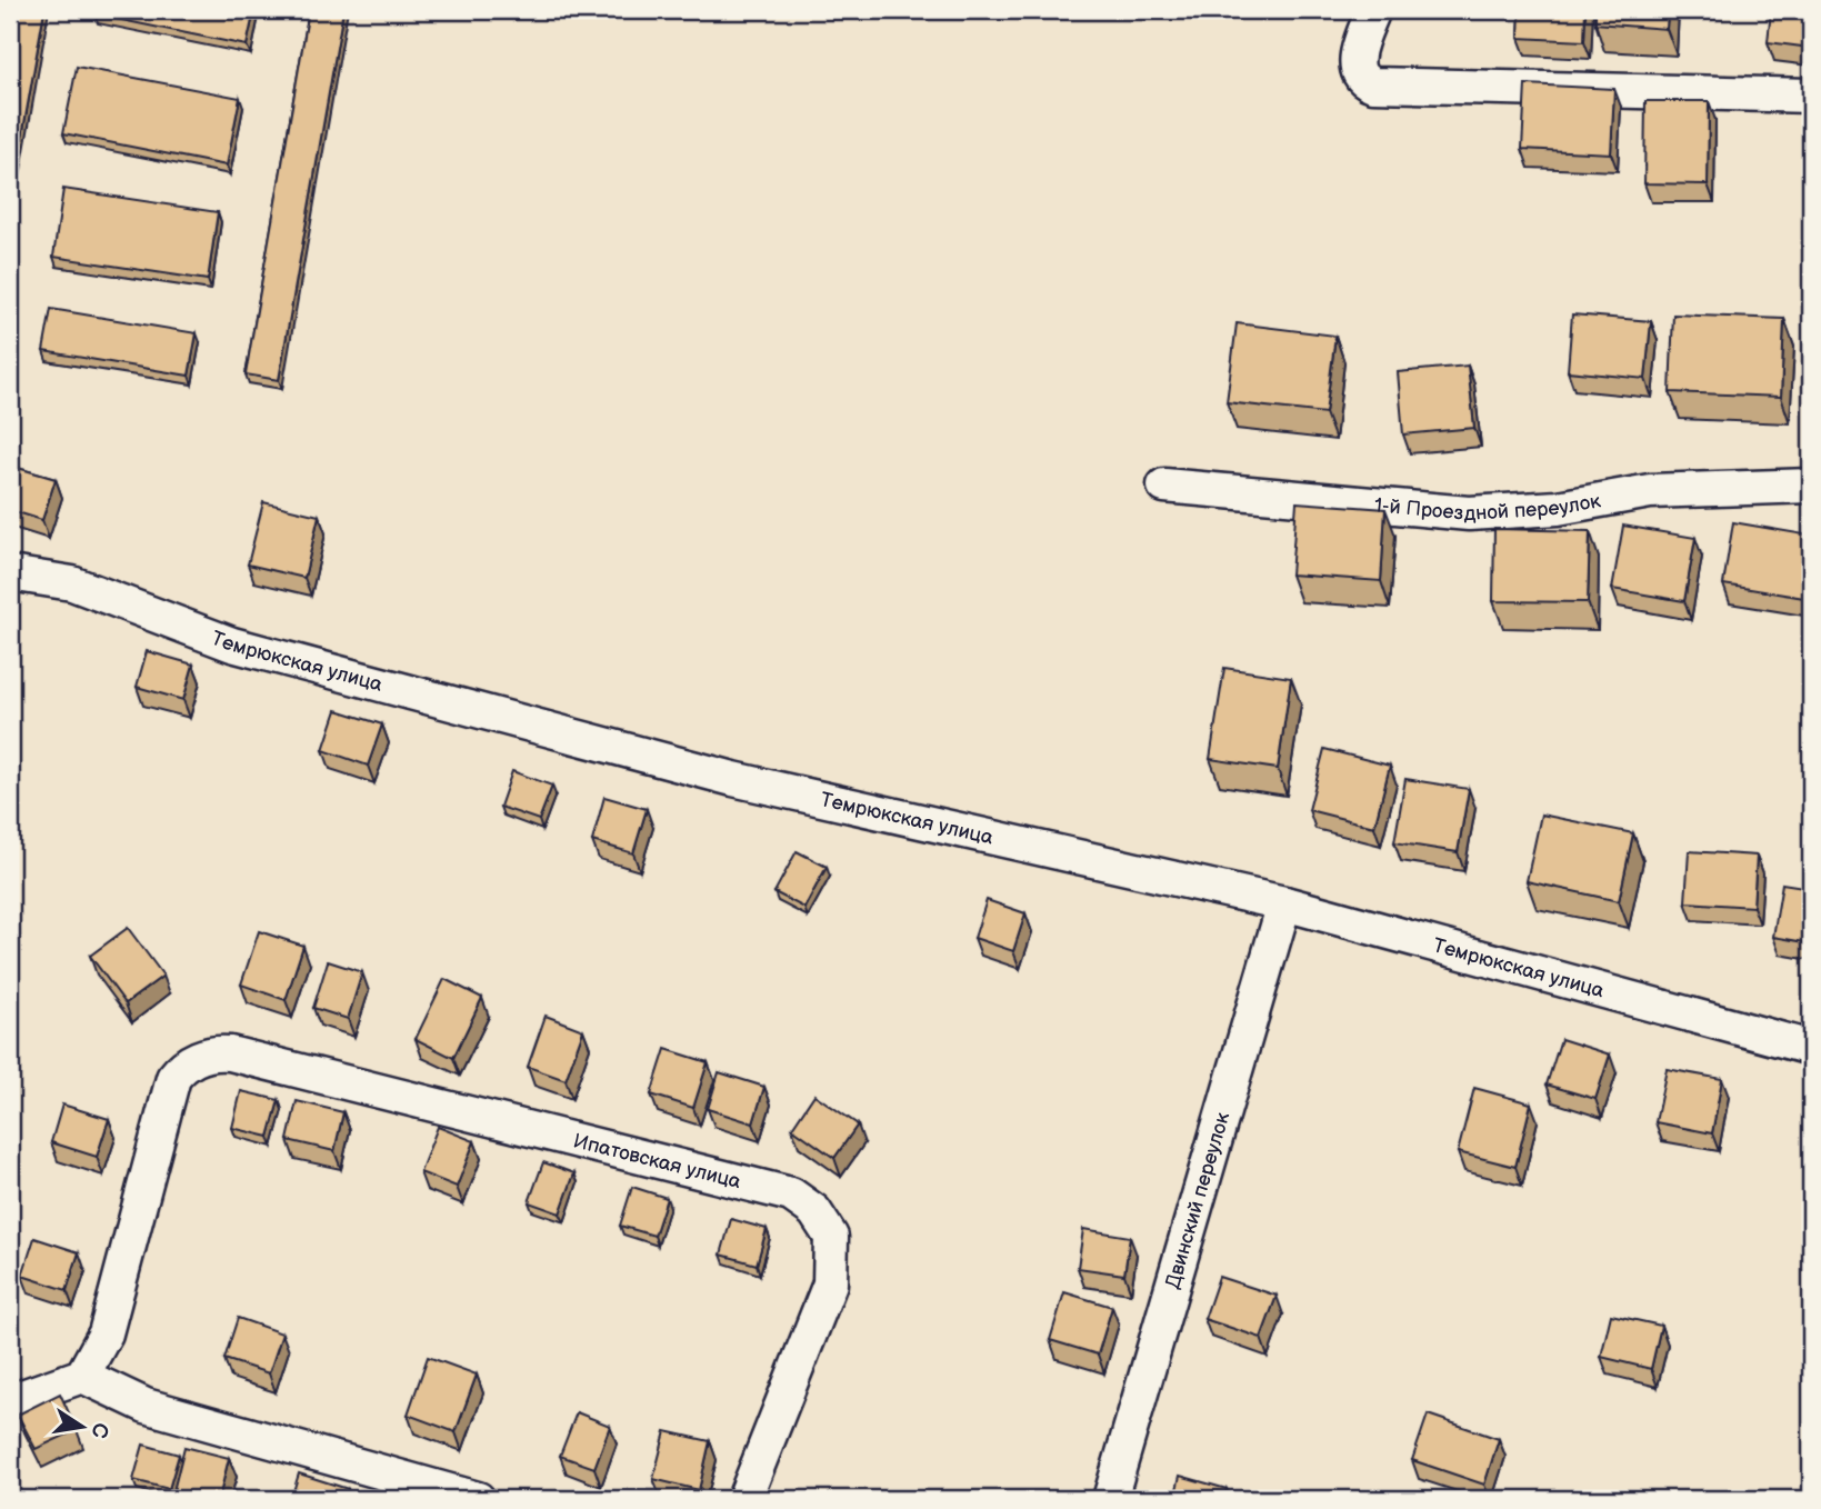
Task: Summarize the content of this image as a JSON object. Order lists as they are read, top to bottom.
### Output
{
  "streets": {
    "street": [
      "1-й Проездной переулок",
      "Темрюкская улица",
      "Ипатовская улица",
      "Двинский переулок"
    ]
  },
  "crossings": [
    ["Темрюкская улица", "Двинский переулок"]
  ],
  "north": "right"
}
